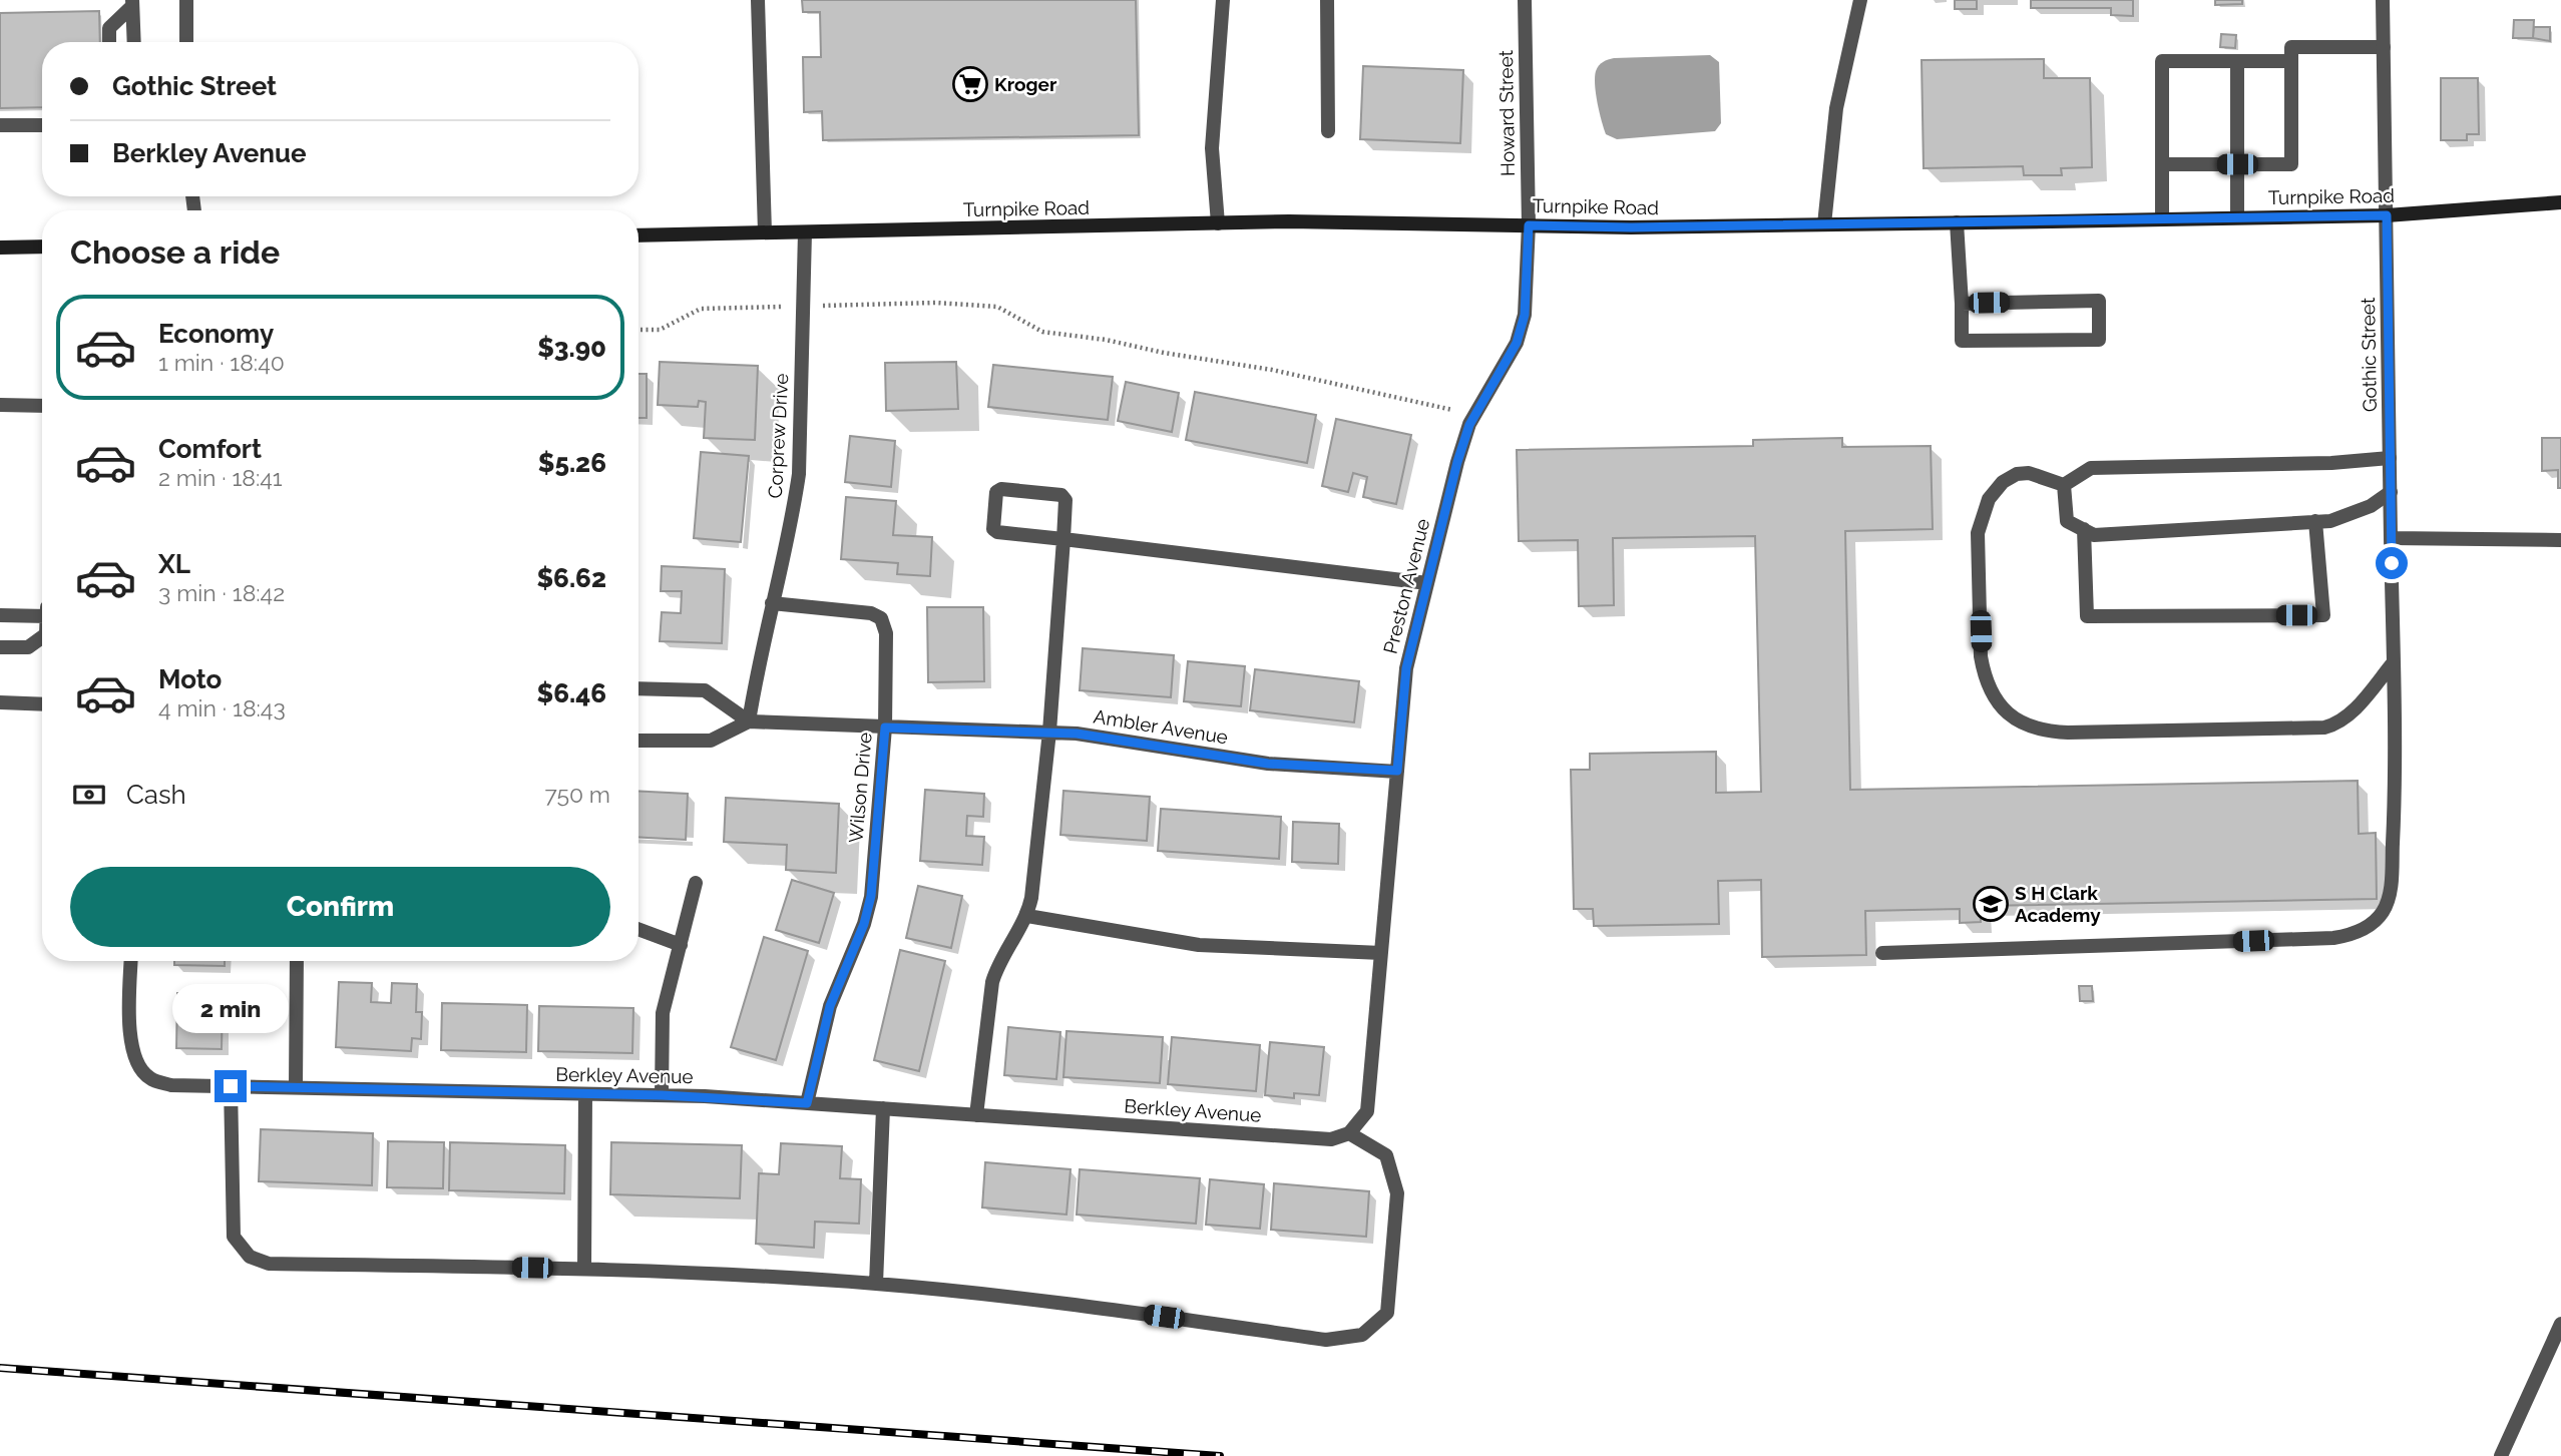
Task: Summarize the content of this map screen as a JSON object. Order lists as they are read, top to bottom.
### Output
{
  "streets": {
    "main road": ["Turnpike Road"],
    "street": [
      "Howard Street",
      "Gothic Street",
      "Corprew Drive",
      "Preston Avenue",
      "Ambler Avenue",
      "Wilson Drive",
      "Berkley Avenue"
    ]
  },
  "crossings": [
    ["Howard Street", "Turnpike Road"],
    ["Howard Street", "Preston Avenue"],
    ["Turnpike Road", "Gothic Street"],
    ["Turnpike Road", "Corprew Drive"],
    ["Turnpike Road", "Preston Avenue"],
    ["Corprew Drive", "Ambler Avenue"],
    ["Corprew Drive", "Wilson Drive"],
    ["Preston Avenue", "Ambler Avenue"],
    ["Preston Avenue", "Berkley Avenue"],
    ["Ambler Avenue", "Wilson Drive"],
    ["Wilson Drive", "Berkley Avenue"]
  ],
  "places": {
    "supermarket": ["Kroger"],
    "school or university": ["S H Clark Academy"]
  },
  "page": {
    "banner": ["Gothic Street", "Berkley Avenue"],
    "heading": "Choose a ride",
    "list": [
      {
        "name": "Economy",
        "note": "1 min · 18:40",
        "value": "$3.90"
      },
      {
        "name": "Comfort",
        "note": "2 min · 18:41",
        "value": "$5.26"
      },
      {
        "name": "XL",
        "note": "3 min · 18:42",
        "value": "$6.62"
      },
      {
        "name": "Moto",
        "note": "4 min · 18:43",
        "value": "$6.46"
      }
    ],
    "pay": ["Cash", "750 m"],
    "buttons": "Confirm",
    "bubble": "2 min"
  }
}
